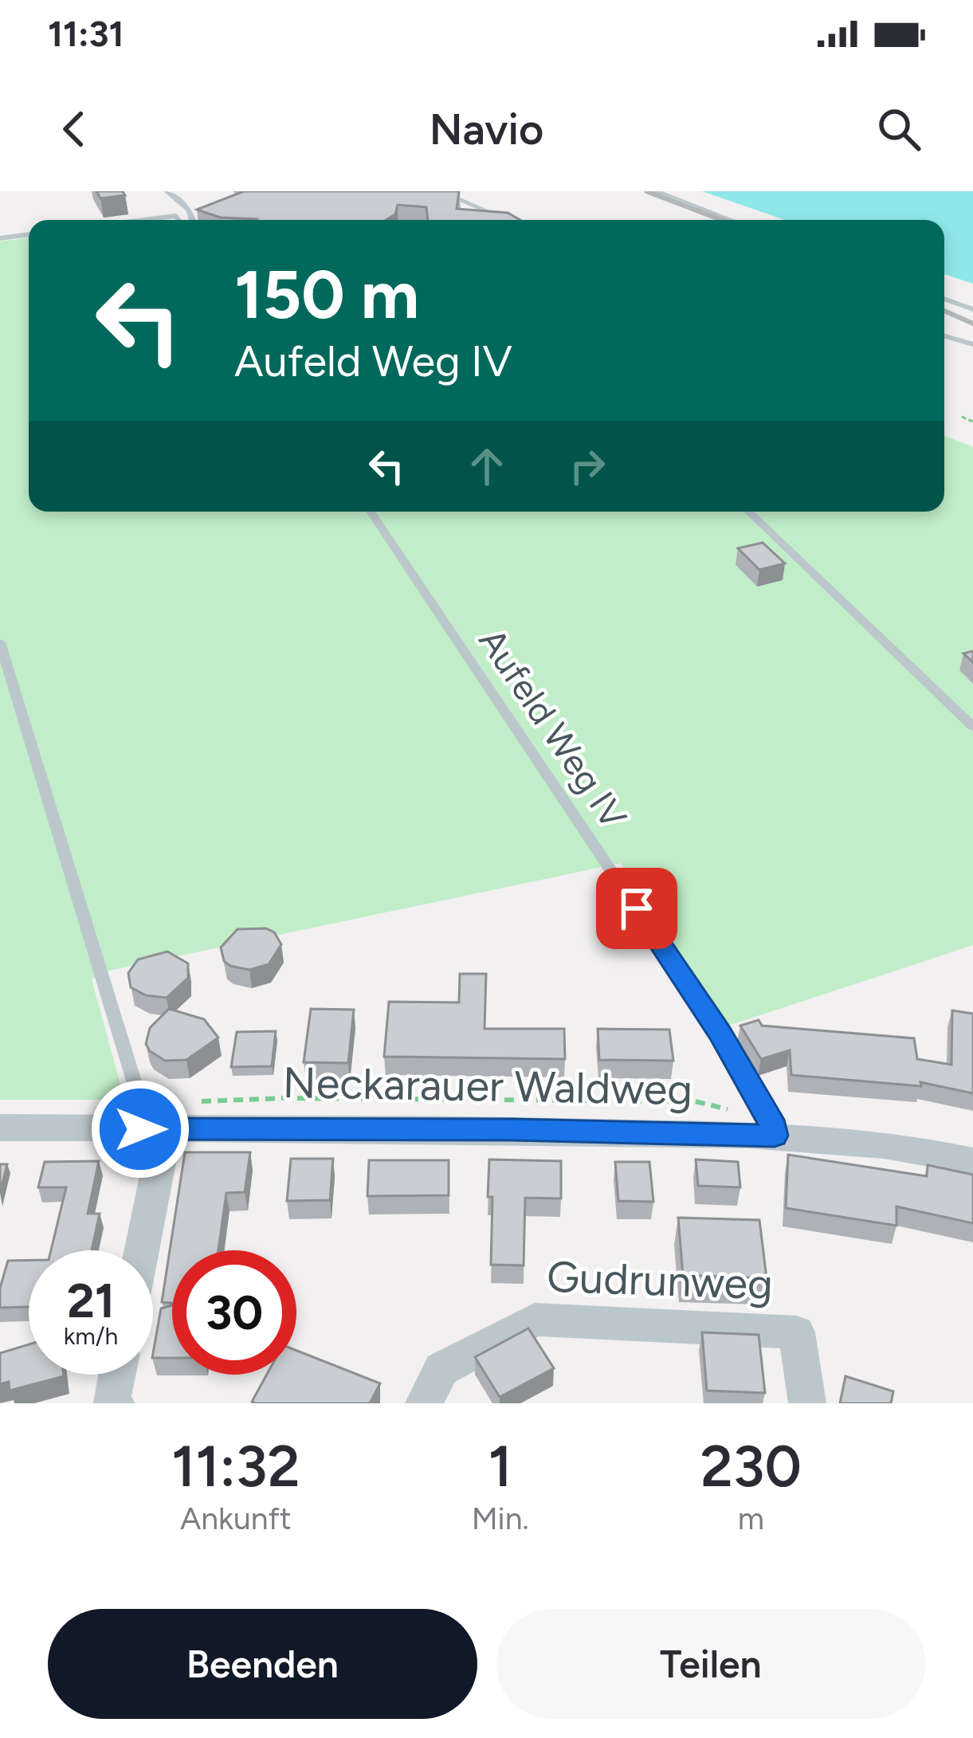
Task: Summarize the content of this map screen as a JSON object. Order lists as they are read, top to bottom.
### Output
{
  "streets": {
    "street": ["Neckarauer Waldweg", "Gudrunweg"],
    "lane": ["Aufeld Weg IV"]
  },
  "crossings": [
    ["Aufeld Weg IV", "Neckarauer Waldweg"]
  ],
  "page": {
    "status": "11:31",
    "header": "Navio",
    "turn": ["150 m", "Aufeld Weg IV"],
    "speed": "21 km/h",
    "limit": "30",
    "eta": [
      "11:32",
      "Ankunft",
      "1",
      "Min.",
      "230",
      "m"
    ],
    "buttons": ["Beenden", "Teilen"]
  }
}
